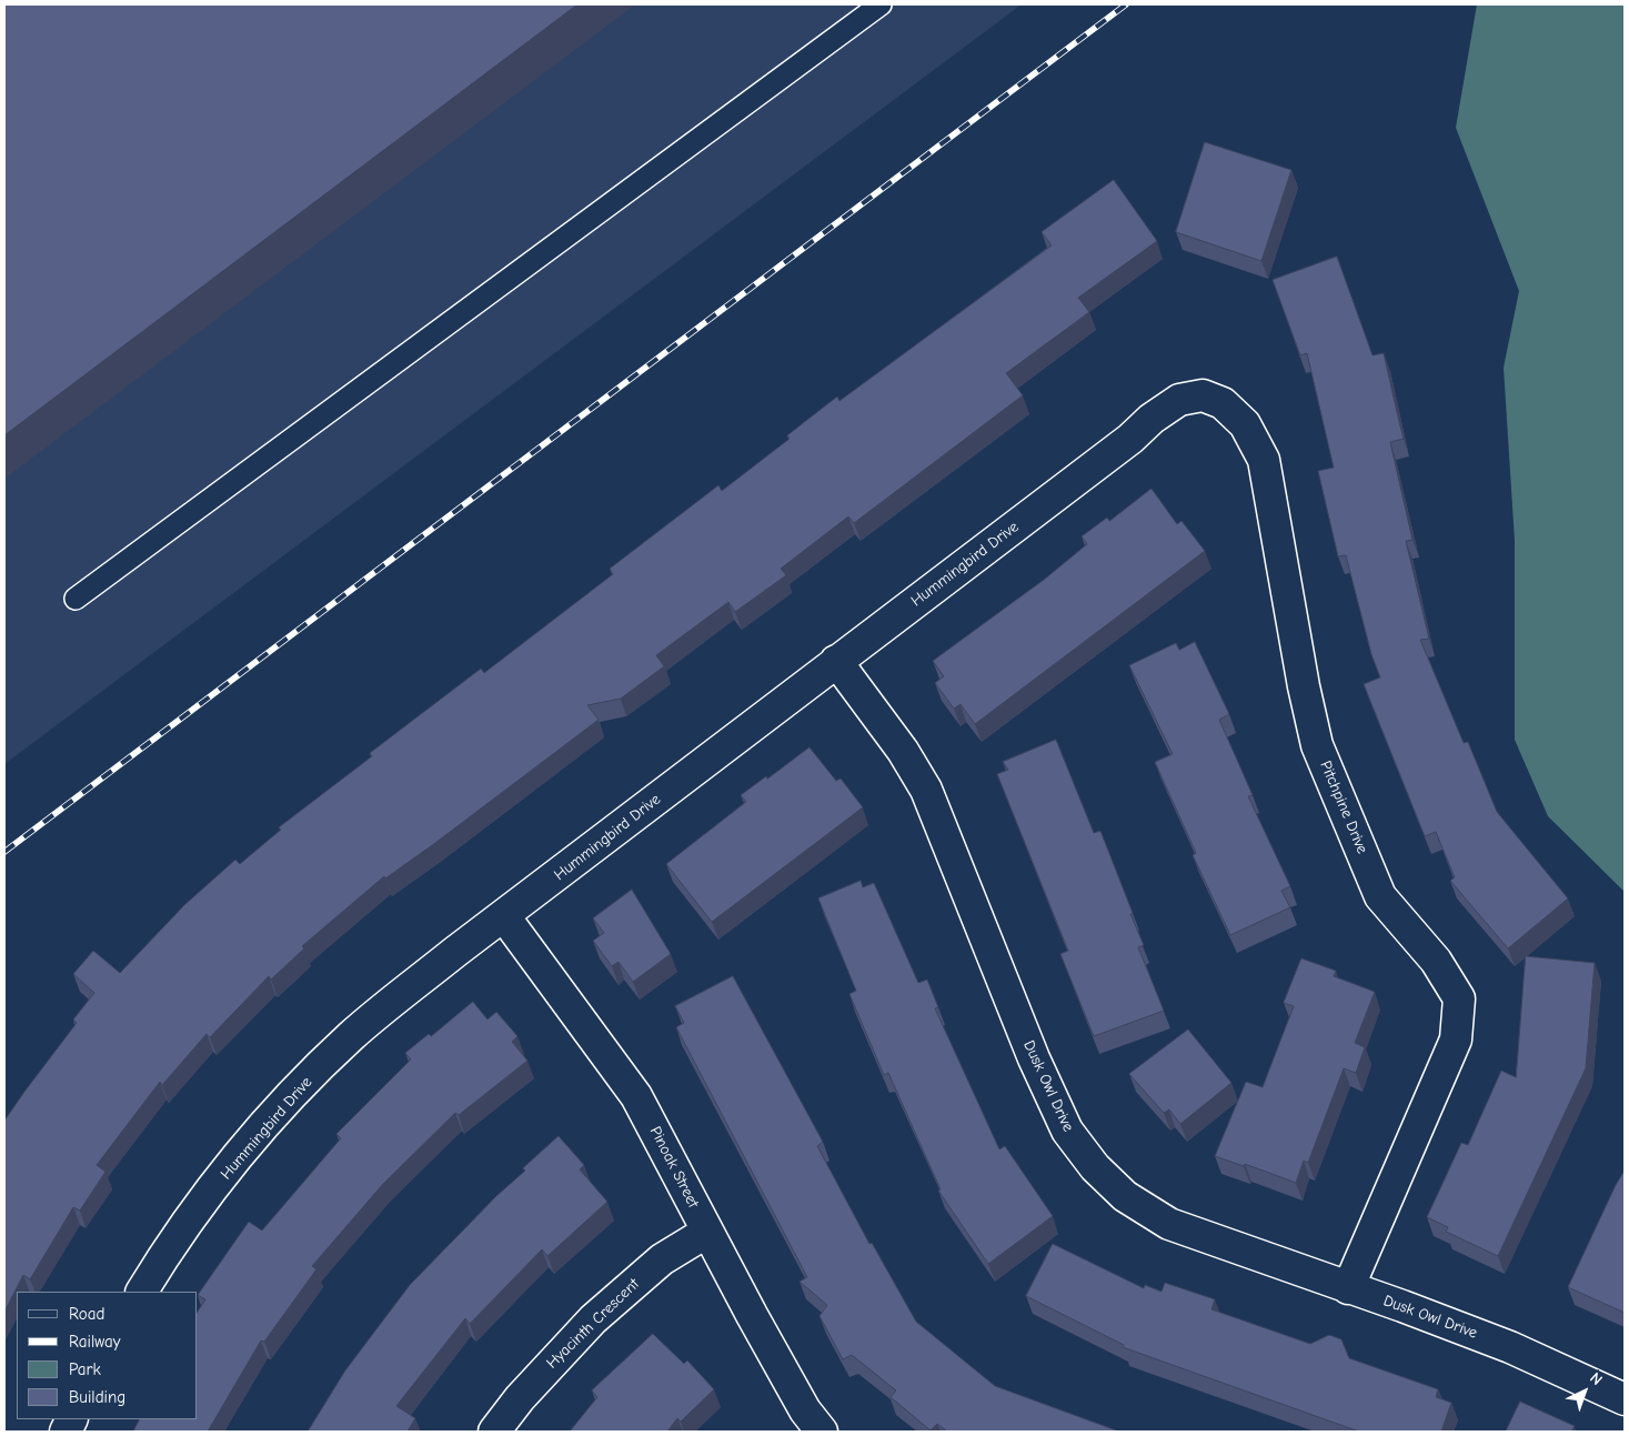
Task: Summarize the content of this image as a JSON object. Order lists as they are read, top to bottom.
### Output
{
  "streets": {
    "street": [
      "Hummingbird Drive",
      "Pitchpine Drive",
      "Dusk Owl Drive",
      "Pinoak Street",
      "Hyacinth Crescent"
    ]
  },
  "crossings": [
    ["Hummingbird Drive", "Pitchpine Drive"],
    ["Hummingbird Drive", "Dusk Owl Drive"],
    ["Hummingbird Drive", "Pinoak Street"],
    ["Pitchpine Drive", "Dusk Owl Drive"],
    ["Pinoak Street", "Hyacinth Crescent"]
  ],
  "legend": [
    "Road",
    "Railway",
    "Park",
    "Building"
  ],
  "north": "top right"
}
